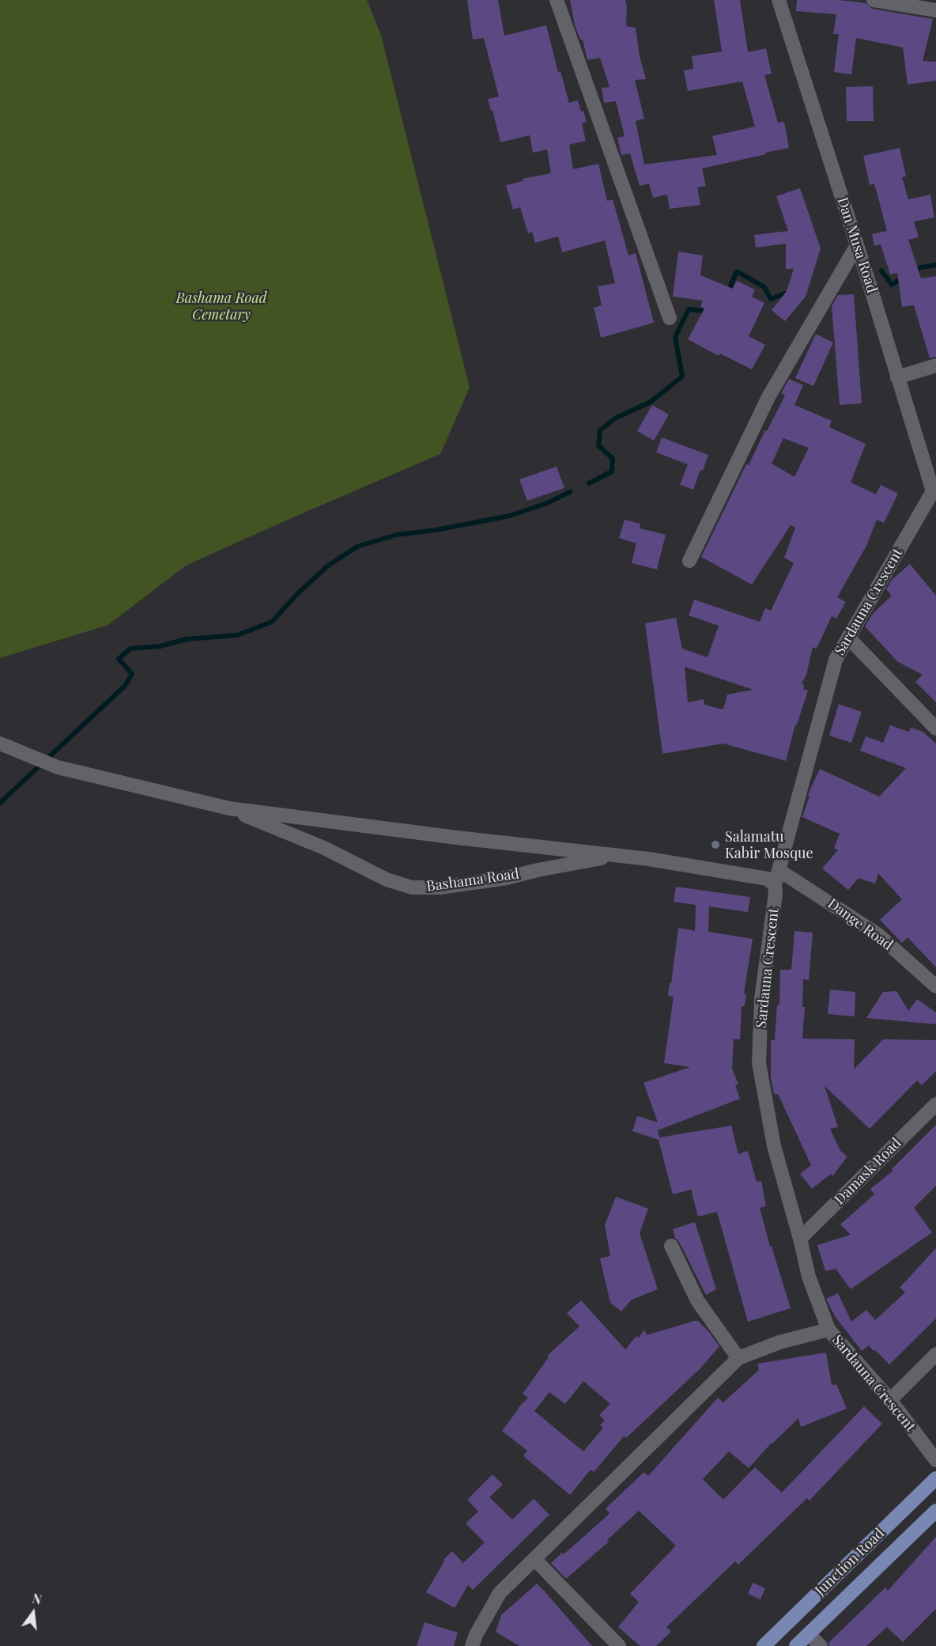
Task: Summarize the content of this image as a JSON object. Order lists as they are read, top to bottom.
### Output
{
  "streets": {
    "main road": ["Junction Road"],
    "street": [
      "Dan Musa Road",
      "Sardauna Crescent",
      "Bashama Road",
      "Dange Road",
      "Damask Road"
    ]
  },
  "crossings": [
    ["Dan Musa Road", "Sardauna Crescent"],
    ["Sardauna Crescent", "Bashama Road"],
    ["Sardauna Crescent", "Dange Road"],
    ["Sardauna Crescent", "Damask Road"]
  ],
  "parks": ["Bashama Road Cemetary"],
  "places": ["Salamatu Kabir Mosque"],
  "north": "top"
}
